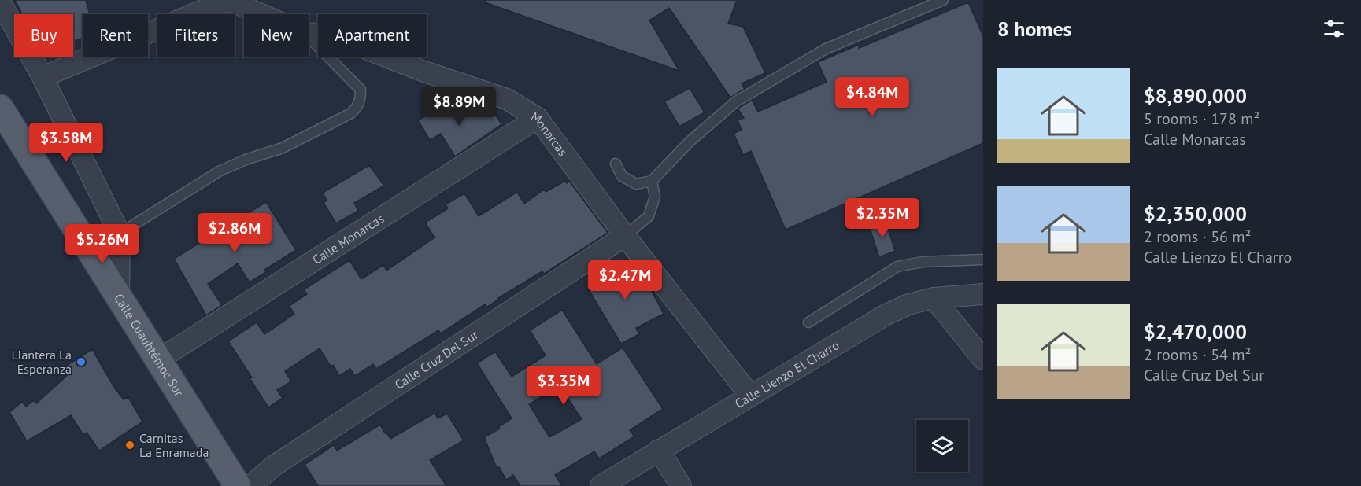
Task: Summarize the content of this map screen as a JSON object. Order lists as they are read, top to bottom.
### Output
{
  "streets": {
    "main road": ["Calle Cuauhtémoc Sur"],
    "street": [
      "Monarcas",
      "Calle Monarcas",
      "Calle Cruz Del Sur",
      "Calle Lienzo El Charro"
    ]
  },
  "crossings": [
    ["Monarcas", "Calle Monarcas"],
    ["Monarcas", "Calle Cruz Del Sur"],
    ["Monarcas", "Calle Lienzo El Charro"],
    ["Calle Monarcas", "Calle Cuauhtémoc Sur"]
  ],
  "places": ["Llantera La Esperanza", "Carnitas La Enramada"],
  "page": {
    "heading": "8 homes",
    "chip": [
      "Buy",
      "Rent",
      "Filters",
      "New",
      "Apartment"
    ],
    "list": [
      {
        "name": "$8,890,000",
        "note": "5 rooms · 178 m² · Calle Monarcas"
      },
      {
        "name": "$2,350,000",
        "note": "2 rooms · 56 m² · Calle Lienzo El Charro"
      },
      {
        "name": "$2,470,000",
        "note": "2 rooms · 54 m² · Calle Cruz Del Sur"
      }
    ],
    "price": [
      "$4.84M",
      "$8.89M",
      "$3.58M",
      "$2.35M",
      "$2.86M",
      "$5.26M",
      "$2.47M",
      "$3.35M"
    ]
  }
}
